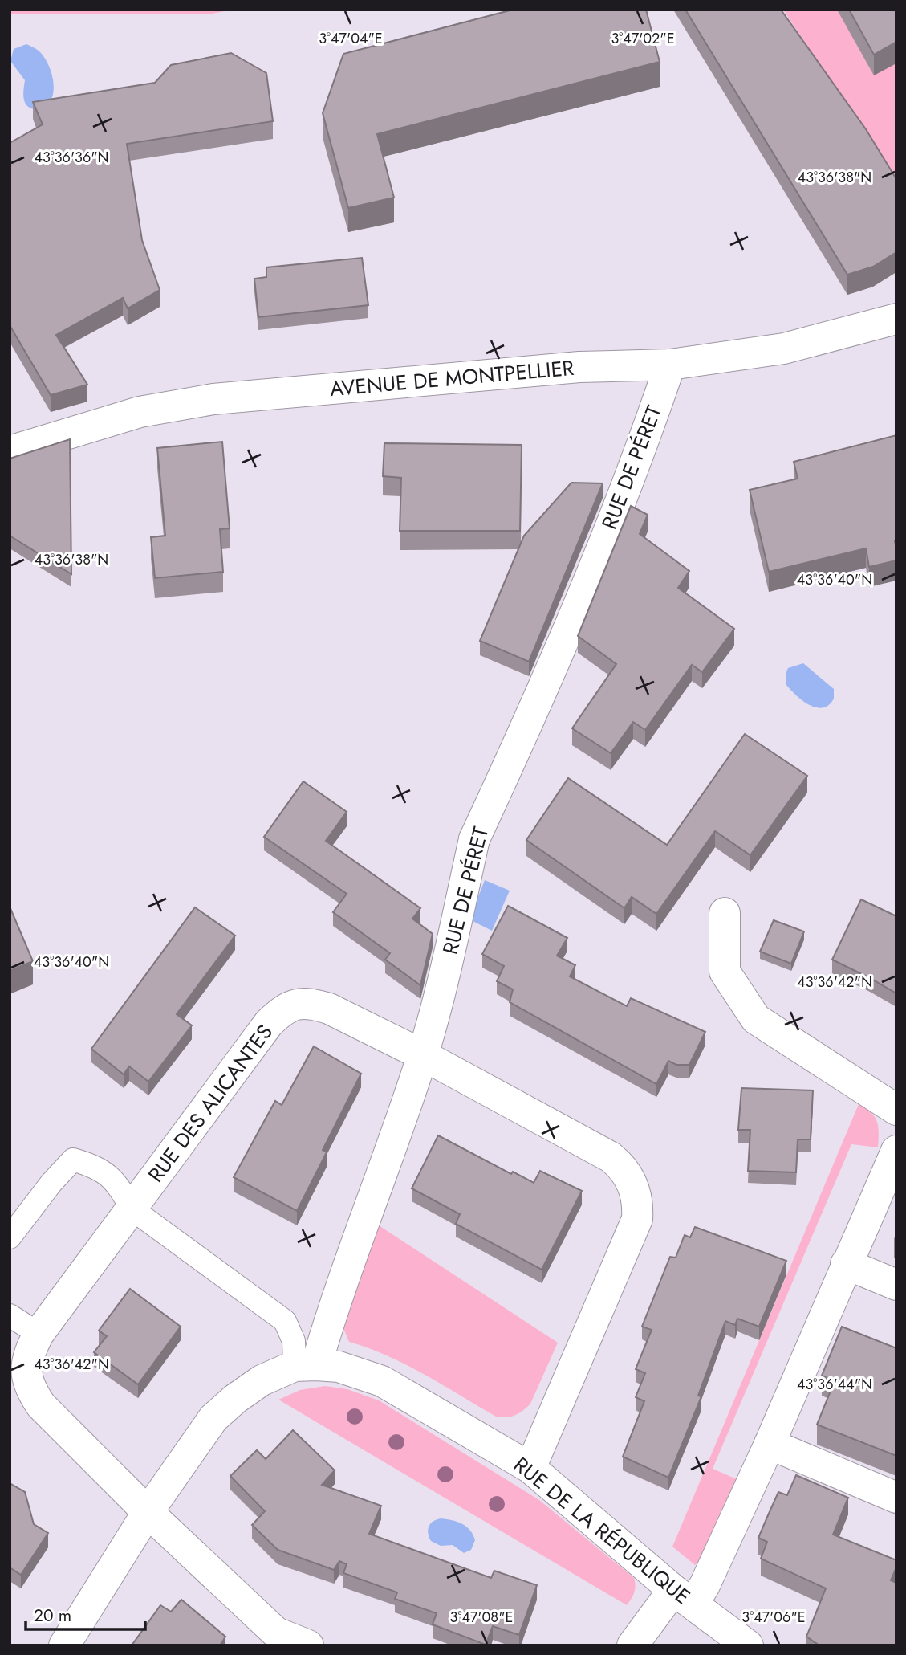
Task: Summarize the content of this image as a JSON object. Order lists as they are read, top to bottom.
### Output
{
  "streets": {
    "street": [
      "AVENUE DE MONTPELLIER",
      "RUE DE PÉRET",
      "RUE DES ALICANTES",
      "RUE DE LA RÉPUBLIQUE"
    ]
  },
  "crossings": [
    ["AVENUE DE MONTPELLIER", "RUE DE PÉRET"],
    ["RUE DE PÉRET", "RUE DES ALICANTES"],
    ["RUE DE PÉRET", "RUE DE LA RÉPUBLIQUE"],
    ["RUE DES ALICANTES", "RUE DE LA RÉPUBLIQUE"]
  ],
  "scale_bar": "20 m",
  "coordinates": [
    "3°47'04\"E",
    "3°47'02\"E",
    "43°36'36\"N",
    "43°36'38\"N",
    "43°36'40\"N",
    "43°36'42\"N",
    "43°36'44\"N",
    "3°47'08\"E",
    "3°47'06\"E"
  ]
}
